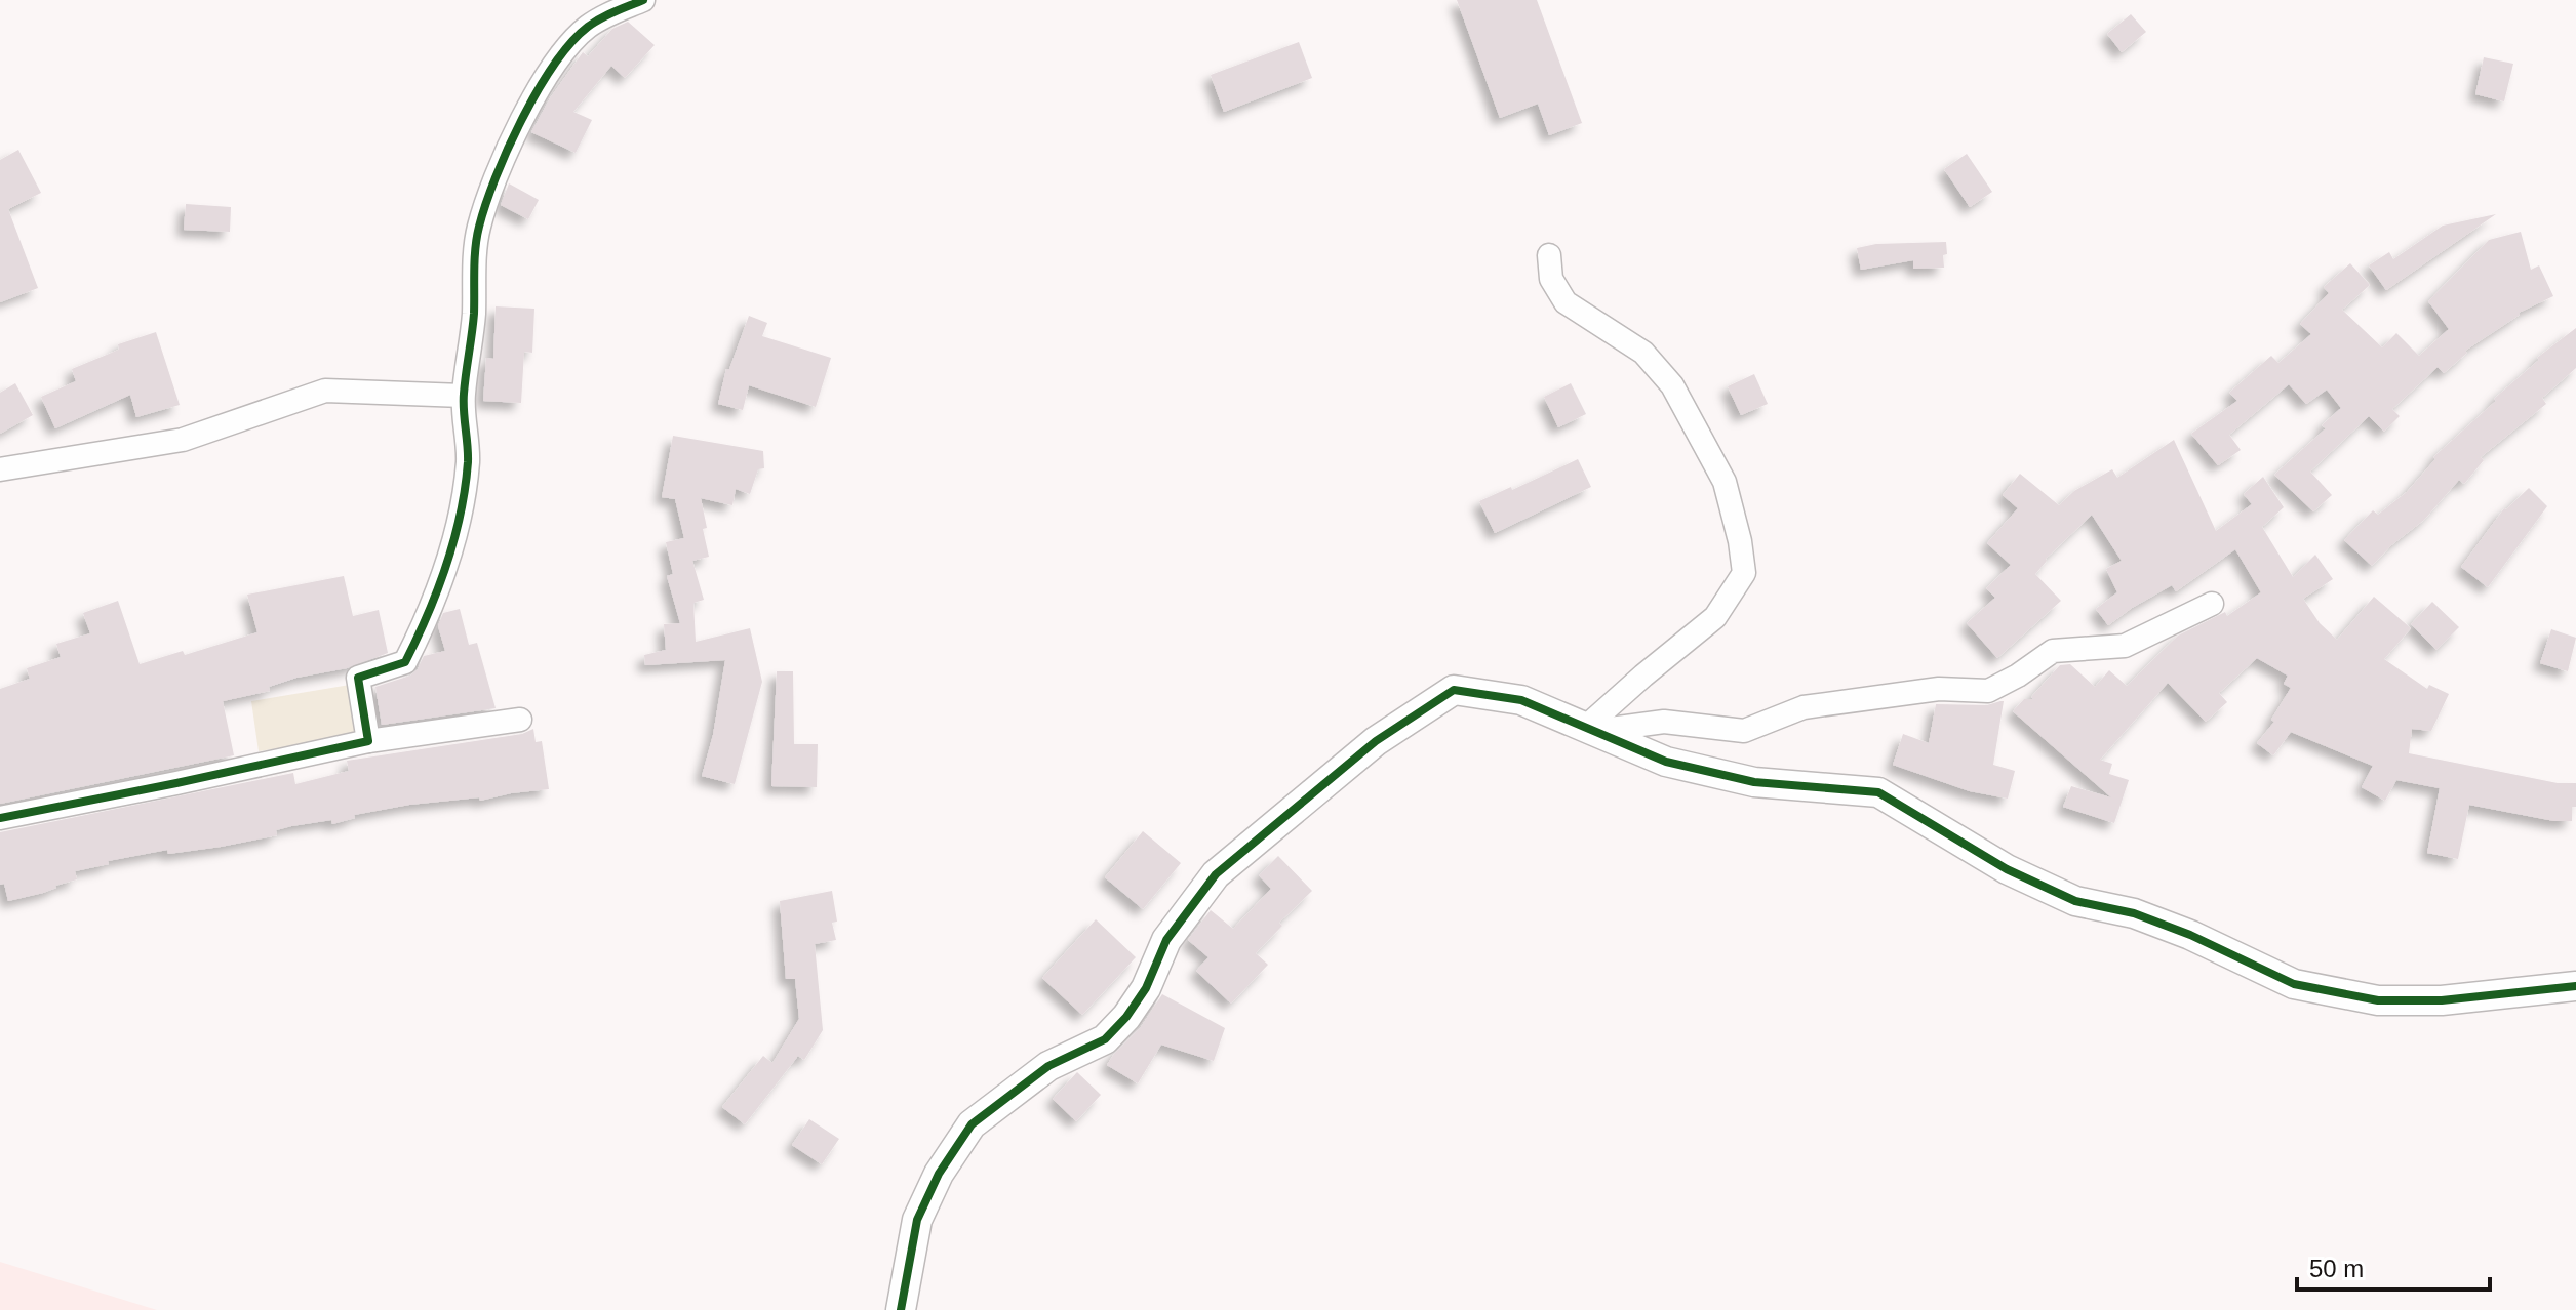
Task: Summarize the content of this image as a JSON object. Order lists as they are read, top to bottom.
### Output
{
  "scale_bar": "50 m"
}
